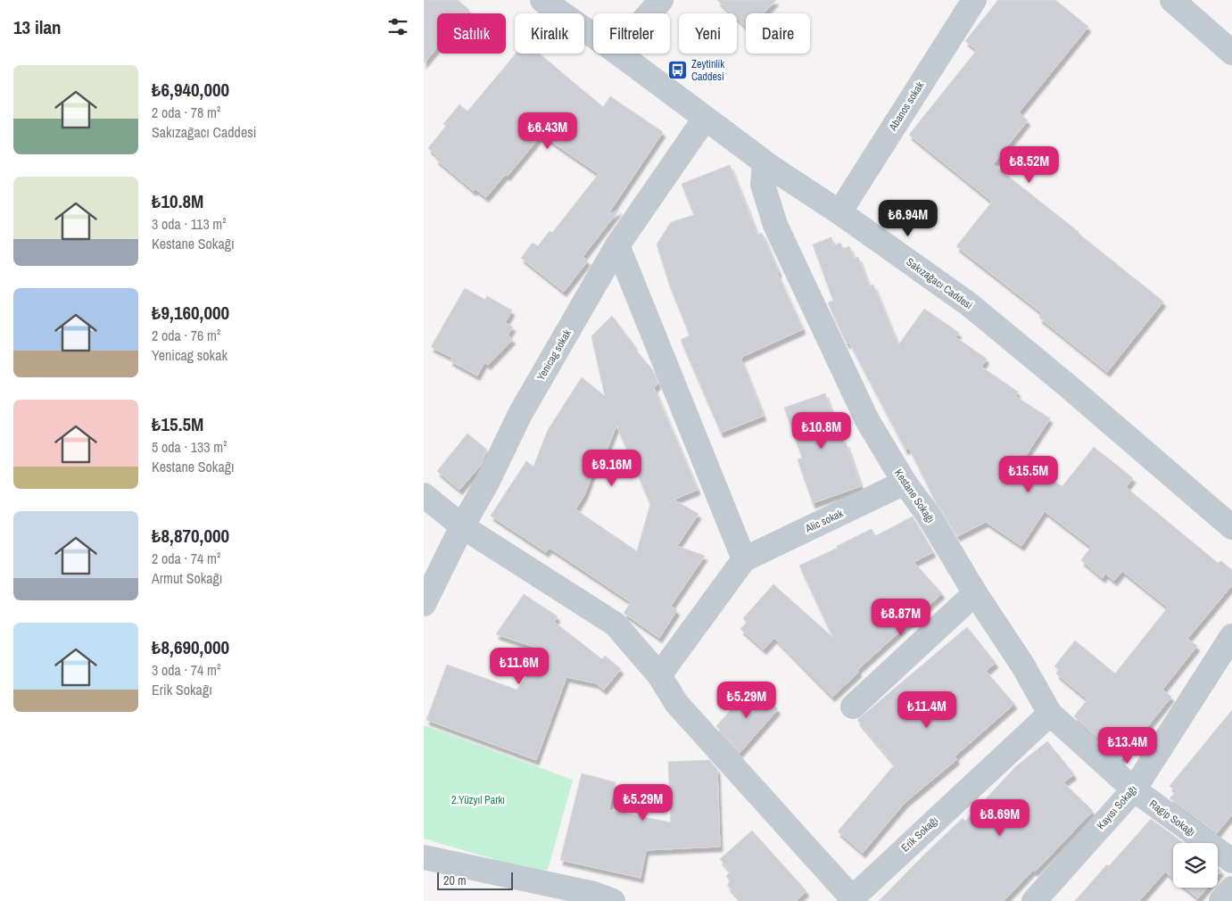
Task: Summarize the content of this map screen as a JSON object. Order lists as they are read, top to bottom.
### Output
{
  "streets": {
    "street": [
      "Abanos sokak",
      "Sakızağacı Caddesi",
      "Yenicag sokak",
      "Kestane Sokağı",
      "Alic sokak",
      "Kayısı Sokağı",
      "Ragip Sokağı",
      "Erik Sokağı"
    ]
  },
  "crossings": [
    ["Abanos sokak", "Sakızağacı Caddesi"],
    ["Sakızağacı Caddesi", "Yenicag sokak"],
    ["Sakızağacı Caddesi", "Kestane Sokağı"],
    ["Kestane Sokağı", "Alic sokak"],
    ["Kestane Sokağı", "Kayısı Sokağı"],
    ["Kestane Sokağı", "Ragip Sokağı"],
    ["Kestane Sokağı", "Erik Sokağı"],
    ["Kayısı Sokağı", "Ragip Sokağı"]
  ],
  "parks": ["2.Yüzyıl Parkı"],
  "places": {
    "bus stop": ["Zeyti̇nli̇k Caddesi̇"]
  },
  "scale_bar": "20 m",
  "page": {
    "heading": "13 ilan",
    "chip": [
      "Satılık",
      "Kiralık",
      "Filtreler",
      "Yeni",
      "Daire"
    ],
    "list": [
      {
        "name": "₺6,940,000",
        "note": "2 oda · 78 m² · Sakızağacı Caddesi"
      },
      {
        "name": "₺10.8M",
        "note": "3 oda · 113 m² · Kestane Sokağı"
      },
      {
        "name": "₺9,160,000",
        "note": "2 oda · 76 m² · Yenicag sokak"
      },
      {
        "name": "₺15.5M",
        "note": "5 oda · 133 m² · Kestane Sokağı"
      },
      {
        "name": "₺8,870,000",
        "note": "2 oda · 74 m² · Armut Sokağı"
      },
      {
        "name": "₺8,690,000",
        "note": "3 oda · 74 m² · Erik Sokağı"
      }
    ],
    "price": [
      "₺6.43M",
      "₺8.52M",
      "₺6.94M",
      "₺10.8M",
      "₺9.16M",
      "₺15.5M",
      "₺8.87M",
      "₺11.6M",
      "₺5.29M",
      "₺11.4M",
      "₺13.4M",
      "₺5.29M",
      "₺8.69M"
    ],
    "scale": "20 m"
  }
}
